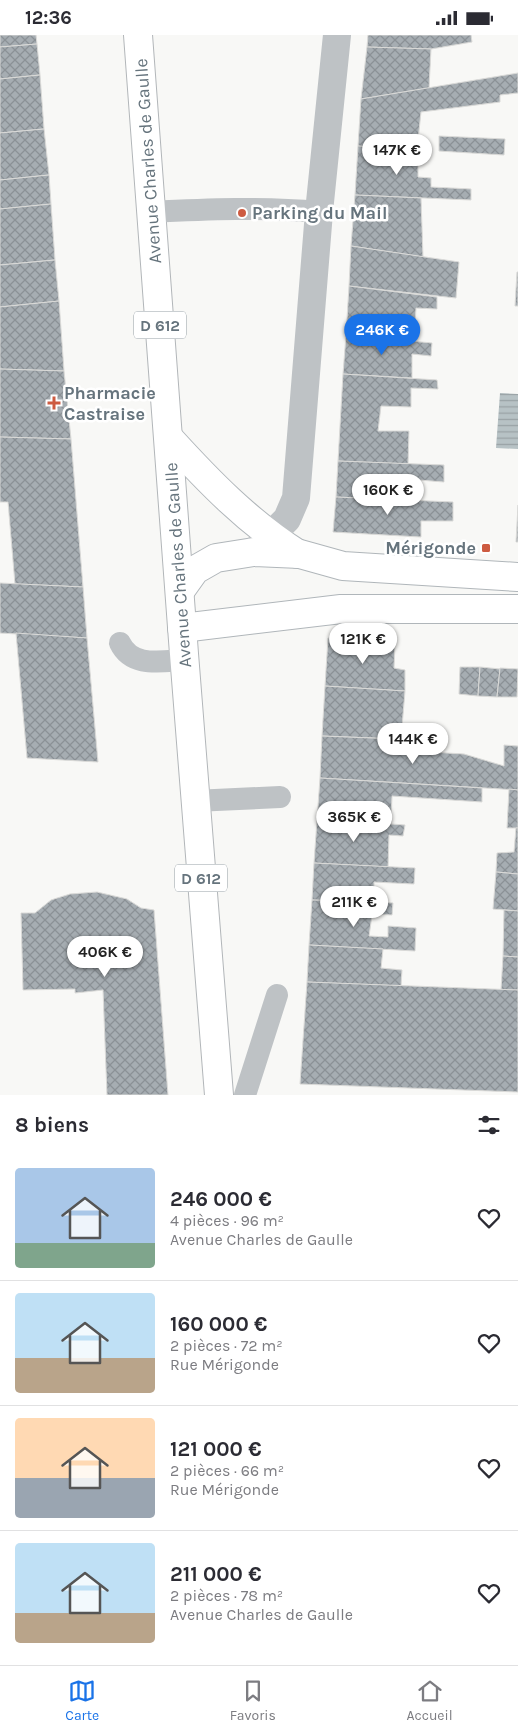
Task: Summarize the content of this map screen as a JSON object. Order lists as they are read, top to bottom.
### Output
{
  "streets": {
    "main road": ["Avenue Charles de Gaulle", "D 612"]
  },
  "places": {
    "other": ["Parking du Mail"],
    "health": ["Pharmacie Castraise"],
    "transit": ["Mérigonde"]
  },
  "page": {
    "status": "12:36",
    "price": [
      "147K €",
      "246K €",
      "160K €",
      "121K €",
      "144K €",
      "365K €",
      "211K €",
      "406K €"
    ],
    "heading": "8 biens",
    "list": [
      {
        "name": "246 000 €",
        "note": "4 pièces · 96 m² · Avenue Charles de Gaulle"
      },
      {
        "name": "160 000 €",
        "note": "2 pièces · 72 m² · Rue Mérigonde"
      },
      {
        "name": "121 000 €",
        "note": "2 pièces · 66 m² · Rue Mérigonde"
      },
      {
        "name": "211 000 €",
        "note": "2 pièces · 78 m² · Avenue Charles de Gaulle"
      }
    ],
    "tabs": ["Carte", "Favoris", "Accueil"]
  }
}
